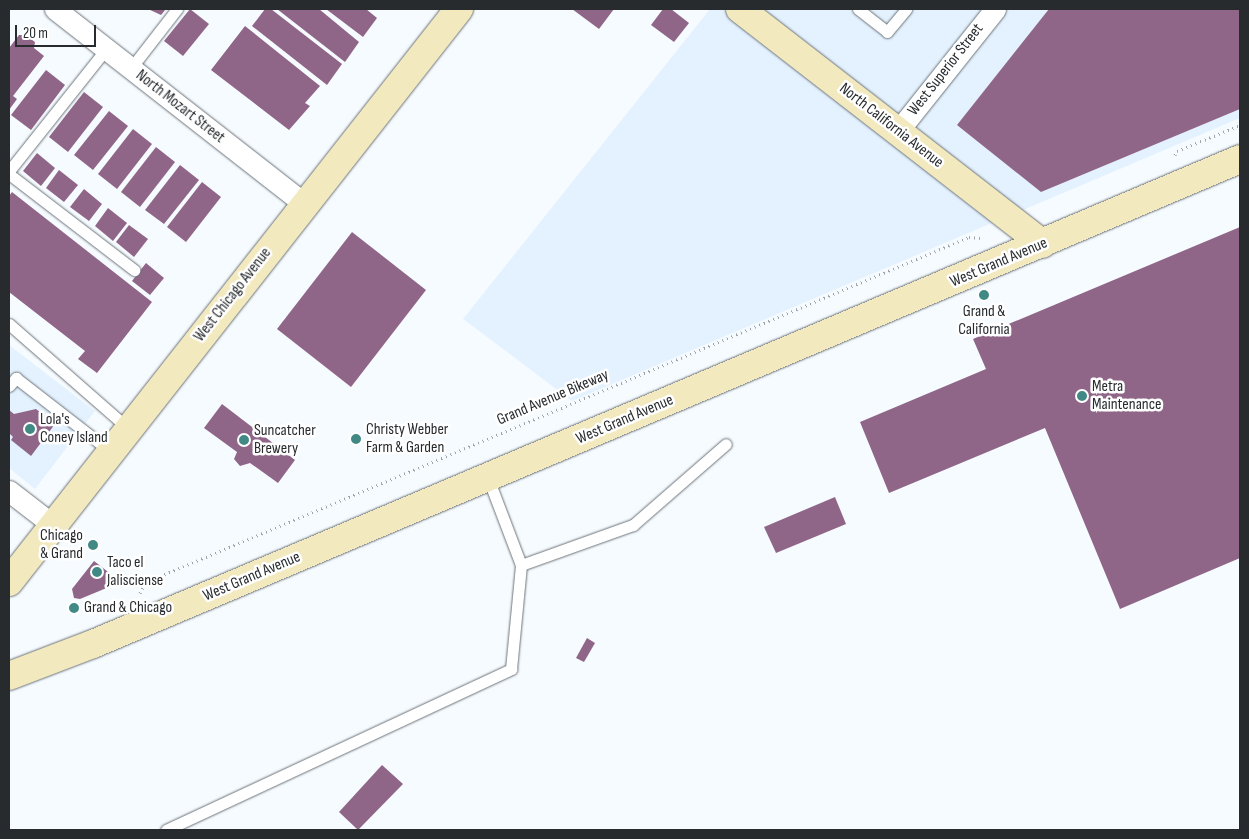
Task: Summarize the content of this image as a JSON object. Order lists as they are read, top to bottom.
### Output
{
  "streets": {
    "main road": ["North California Avenue", "West Grand Avenue", "West Chicago Avenue"],
    "street": ["West Superior Street", "North Mozart Street"],
    "path": ["Grand Avenue Bikeway"]
  },
  "crossings": [
    ["West Superior Street", "North California Avenue"],
    ["North Mozart Street", "West Chicago Avenue"],
    ["North California Avenue", "West Grand Avenue"]
  ],
  "places": [
    "Grand & California",
    "Metra Maintenance",
    "Lola's Coney Island",
    "Christy Webber Farm & Garden",
    "Suncatcher Brewery",
    "Chicago & Grand",
    "Taco el Jalisciense",
    "Grand & Chicago"
  ],
  "scale_bar": "20 m"
}
